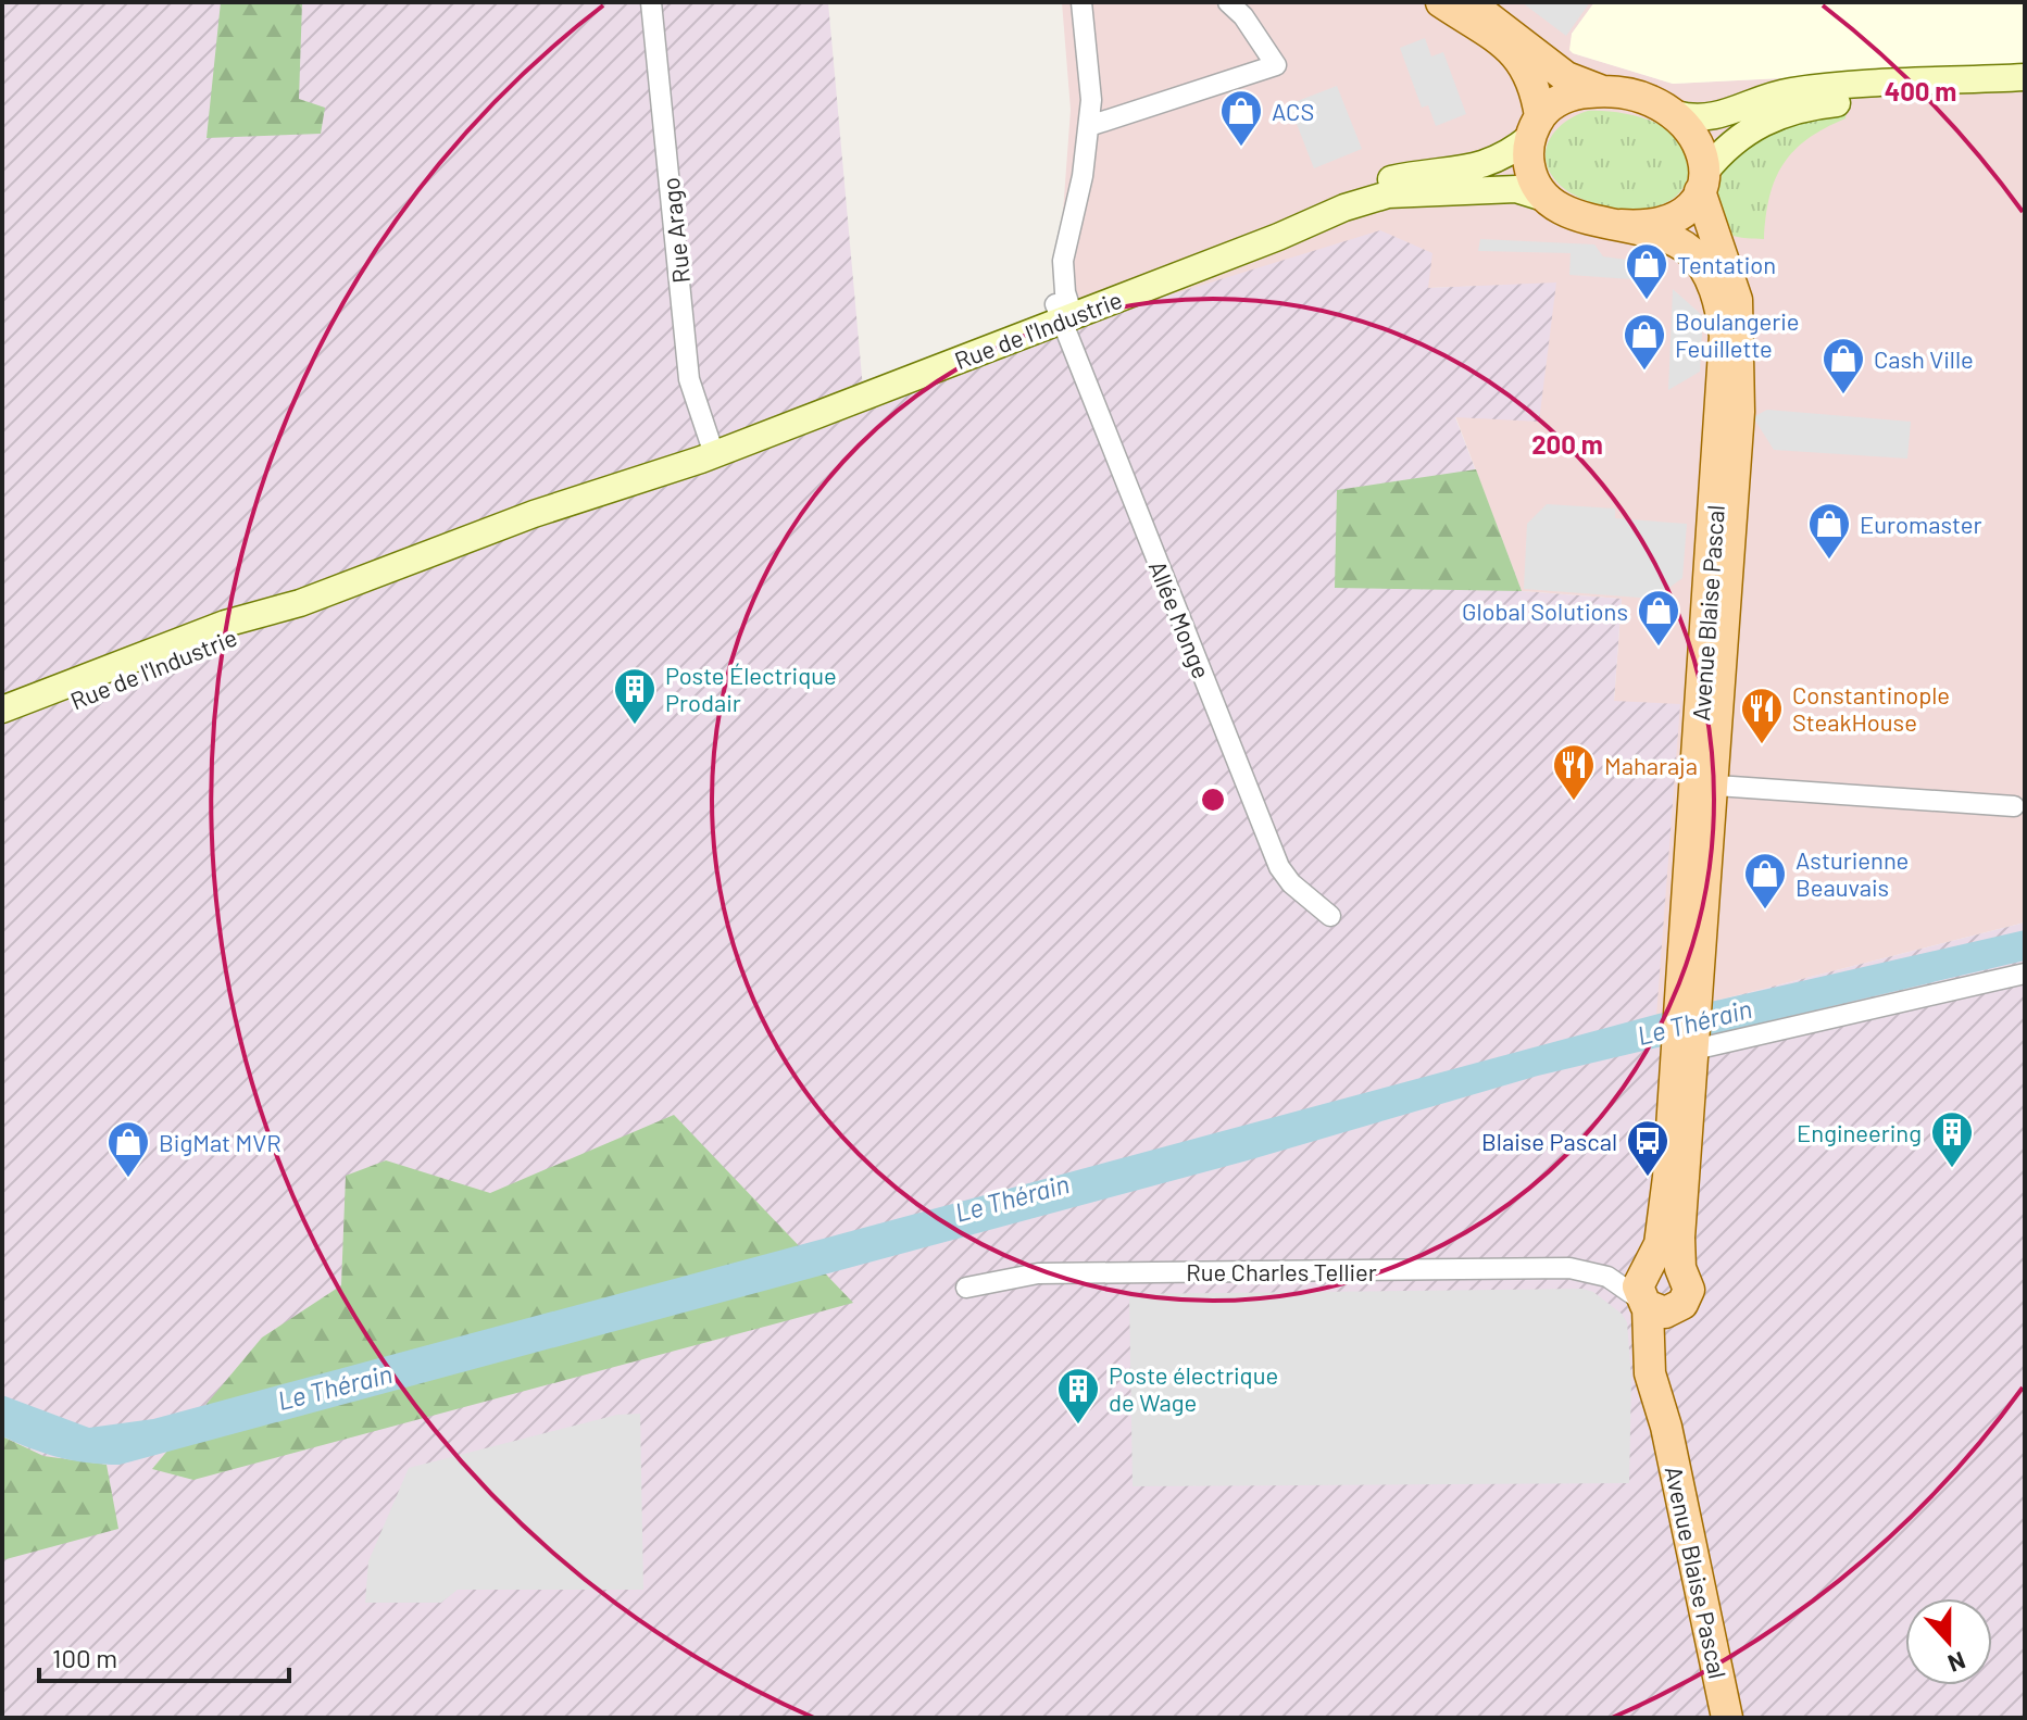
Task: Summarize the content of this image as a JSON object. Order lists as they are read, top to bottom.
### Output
{
  "streets": {
    "main road": ["Avenue Blaise Pascal"],
    "street": [
      "Rue Arago",
      "Rue de l'Industrie",
      "Allée Monge",
      "Rue Charles Tellier"
    ]
  },
  "crossings": [
    ["Rue Arago", "Rue de l'Industrie"],
    ["Rue de l'Industrie", "Avenue Blaise Pascal"],
    ["Rue de l'Industrie", "Allée Monge"],
    ["Avenue Blaise Pascal", "Rue Charles Tellier"]
  ],
  "water": ["Le Thérain"],
  "places": {
    "shop": [
      "ACS",
      "Tentation",
      "Boulangerie Feuillette",
      "Cash Ville",
      "Euromaster",
      "Global Solutions",
      "Asturienne Beauvais",
      "BigMat MVR"
    ],
    "building": ["Poste Électrique Prodair", "Engineering", "Poste électrique de Wage"],
    "restaurant": ["Constantinople SteakHouse", "Maharaja"],
    "bus stop": ["Blaise Pascal"]
  },
  "scale_bar": "100 m",
  "north": "bottom",
  "rings": ["400 m", "200 m"]
}
